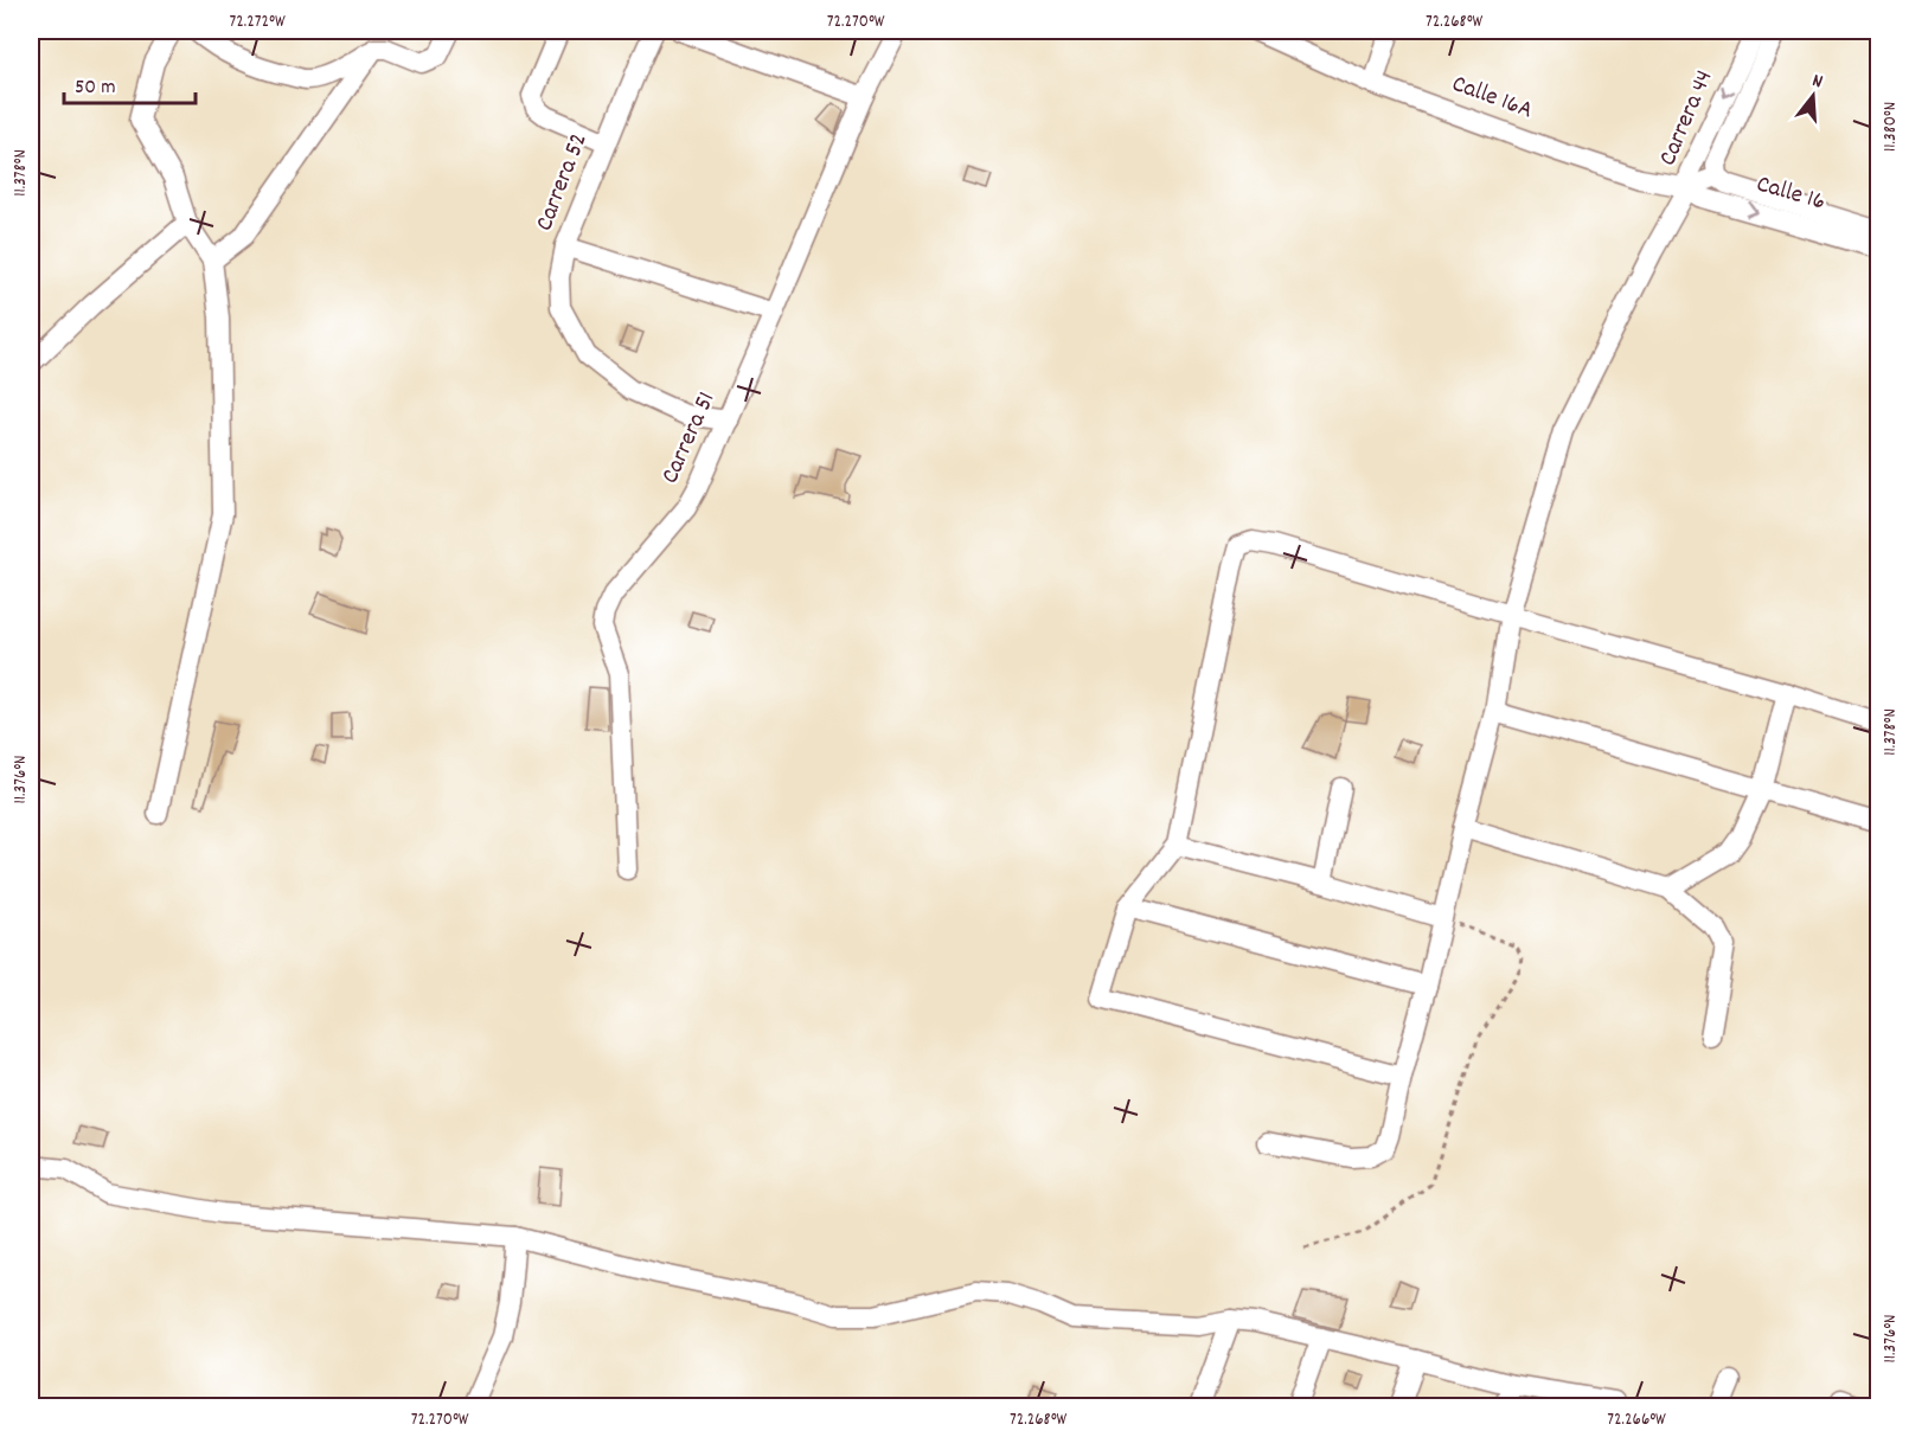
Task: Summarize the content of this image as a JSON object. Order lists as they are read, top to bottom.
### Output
{
  "streets": {
    "street": [
      "Calle 16A",
      "Carrera 44",
      "Carrera 52",
      "Calle 16",
      "Carrera 51"
    ]
  },
  "crossings": [
    ["Calle 16A", "Carrera 44"],
    ["Calle 16A", "Calle 16"],
    ["Carrera 44", "Calle 16"],
    ["Carrera 52", "Carrera 51"]
  ],
  "scale_bar": "50 m",
  "north": "top",
  "coordinates": [
    "72.272°W",
    "72.270°W",
    "72.268°W",
    "11.380°N",
    "11.378°N",
    "11.376°N",
    "72.266°W"
  ]
}
